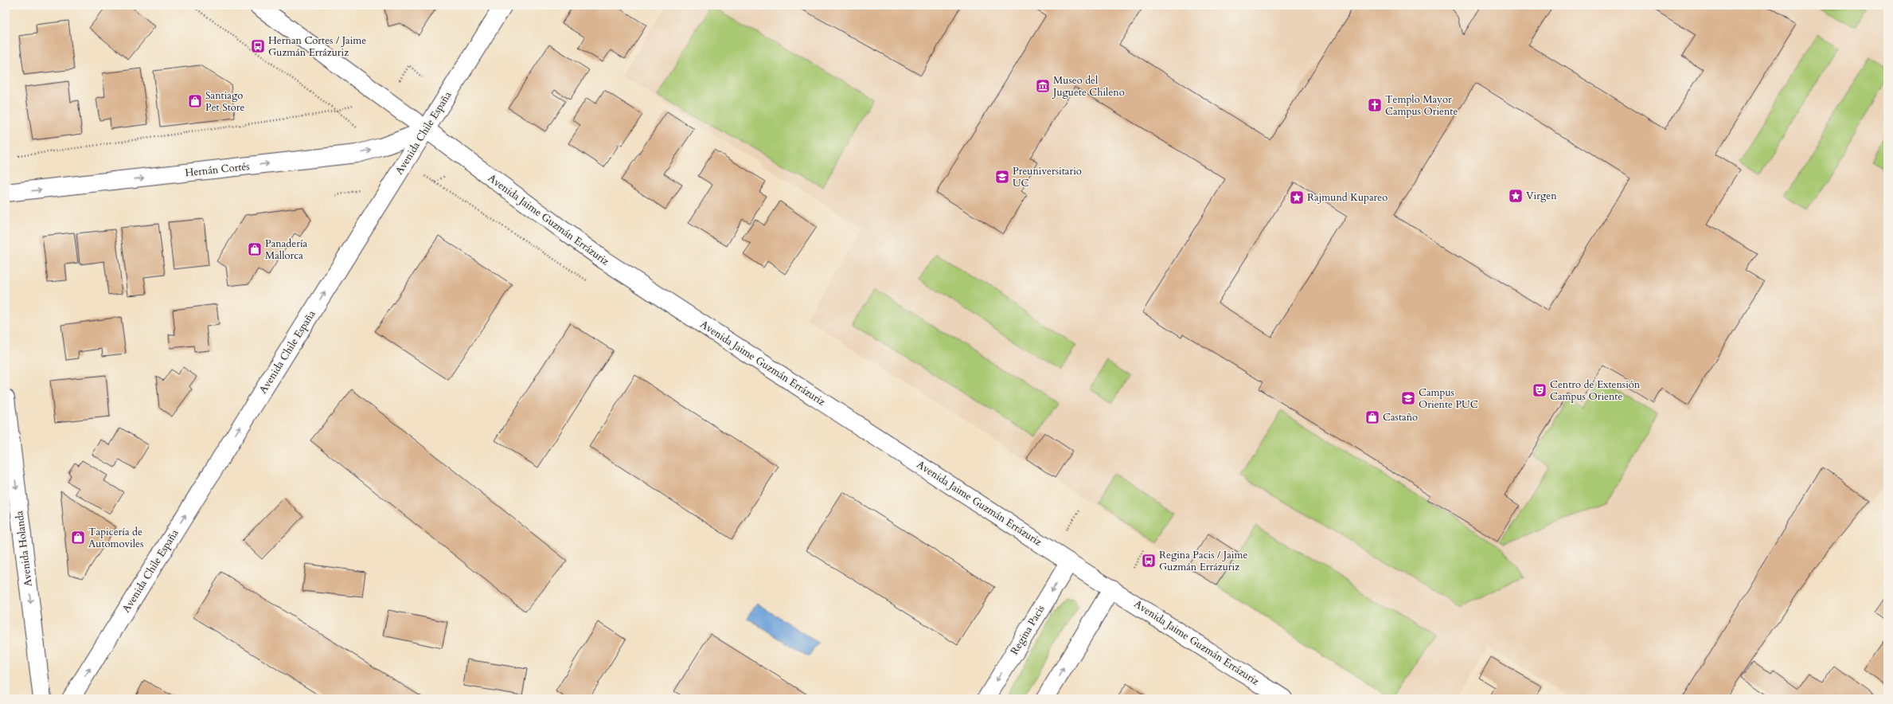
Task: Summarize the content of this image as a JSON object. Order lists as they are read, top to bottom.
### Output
{
  "streets": {
    "street": [
      "Avenida Chile España",
      "Hernán Cortés",
      "Avenida Jaime Guzmán Errázuriz",
      "Avenida Holanda",
      "Regina Pacis"
    ]
  },
  "crossings": [
    ["Avenida Chile España", "Hernán Cortés"],
    ["Avenida Chile España", "Avenida Jaime Guzmán Errázuriz"],
    ["Hernán Cortés", "Avenida Jaime Guzmán Errázuriz"],
    ["Avenida Jaime Guzmán Errázuriz", "Regina Pacis"]
  ],
  "one_way": ["Avenida Chile España", "Hernán Cortés", "Avenida Holanda"],
  "places": {
    "bus stop": ["Hernan Cortes / Jaime Guzmán Errázuriz", "Regina Pacis / Jaime Guzmán Errázuriz"],
    "museum": ["Museo del Juguete Chileno"],
    "shop": [
      "Santiago Pet Store",
      "Panadería Mallorca",
      "Castaño",
      "Tapicería de Automoviles"
    ],
    "church": ["Templo Mayor Campus Oriente"],
    "school or university": ["Preuniversitario UC", "Campus Oriente PUC"],
    "place": ["Virgen", "Rajmund Kupareo"],
    "theatre": ["Centro de Extensión Campus Oriente"]
  }
}
